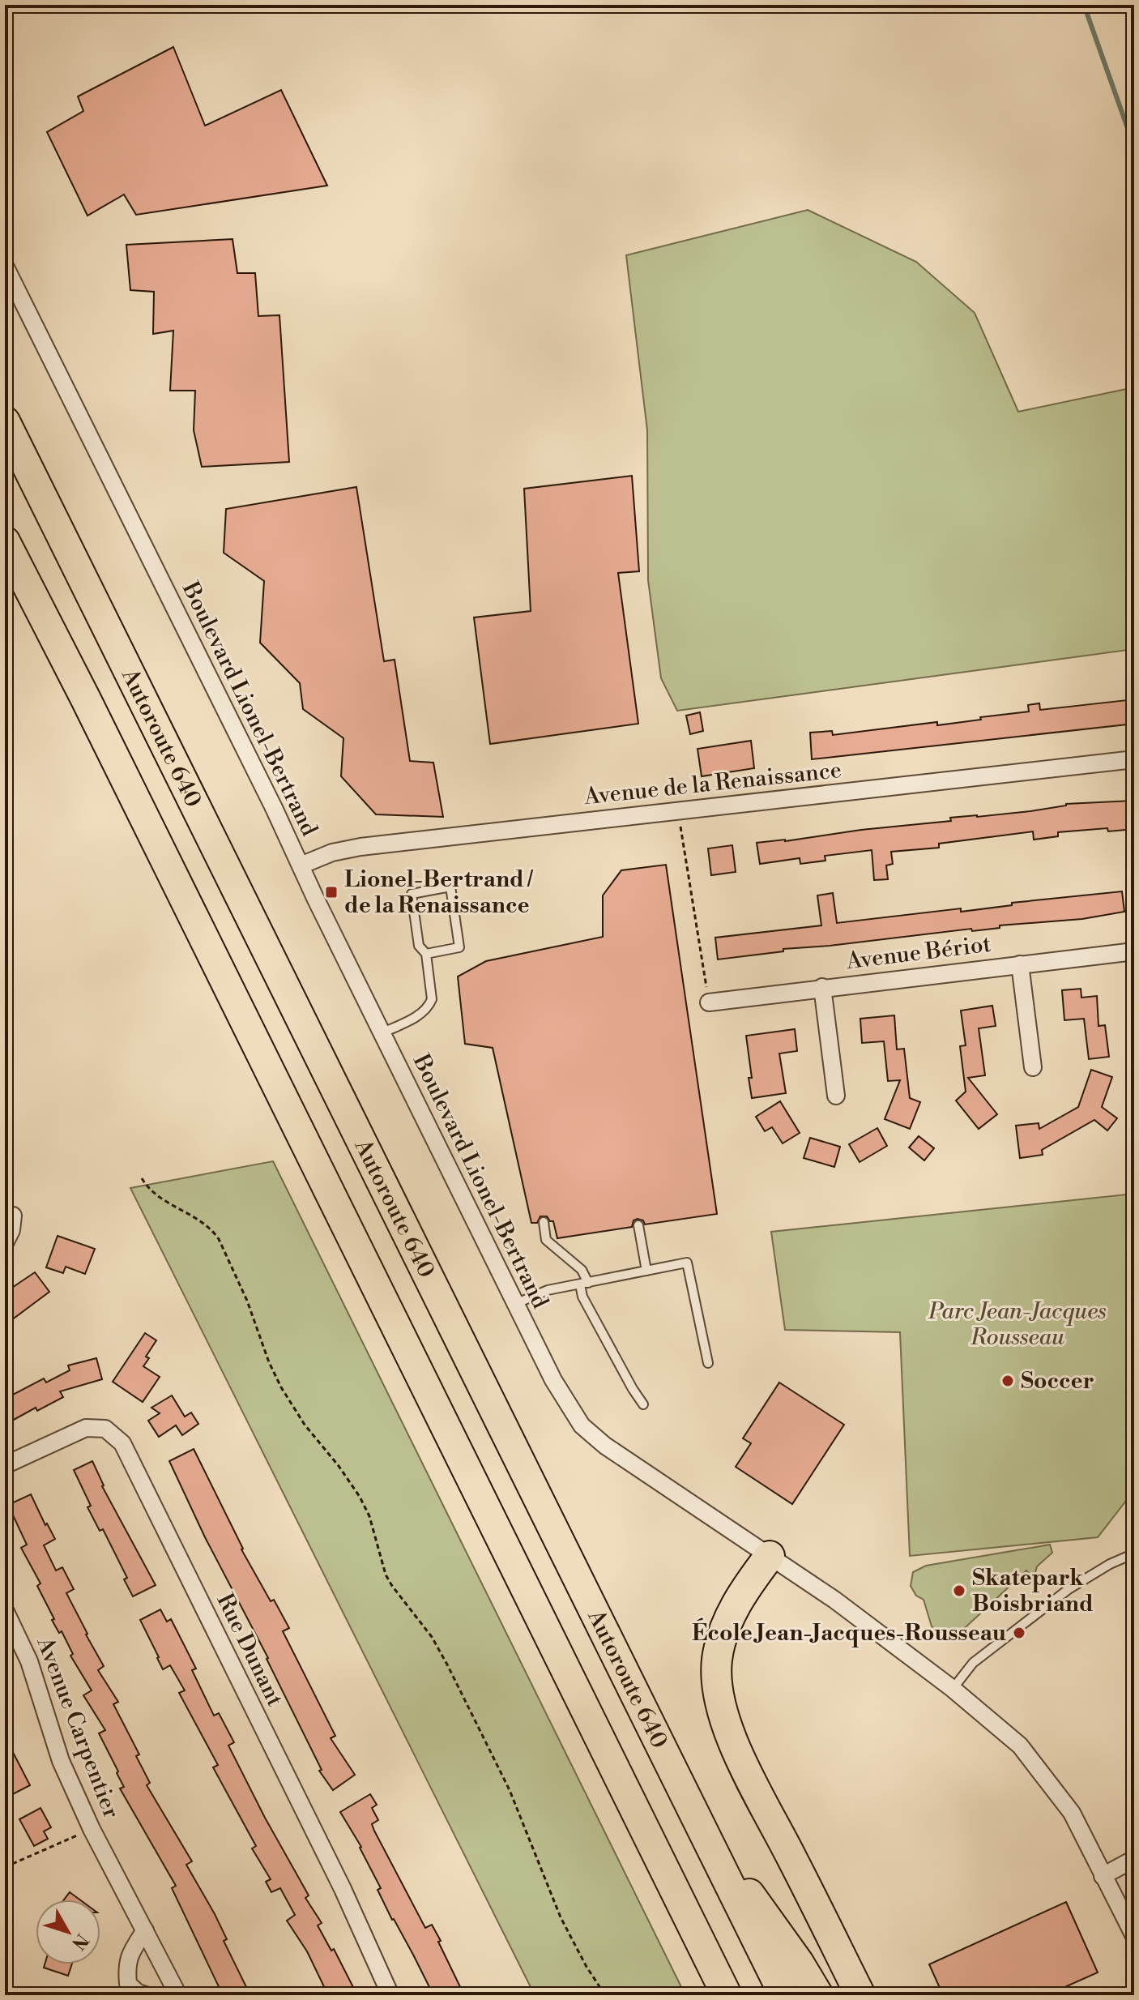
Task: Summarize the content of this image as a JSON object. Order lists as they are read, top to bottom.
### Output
{
  "streets": {
    "highway": ["Autoroute 640"],
    "street": [
      "Boulevard Lionel-Bertrand",
      "Avenue de la Renaissance",
      "Avenue Bériot",
      "Rue Dunant",
      "Avenue Carpentier"
    ]
  },
  "crossings": [
    ["Boulevard Lionel-Bertrand", "Avenue de la Renaissance"]
  ],
  "parks": ["Parc Jean-Jacques Rousseau"],
  "places": {
    "transit": ["Lionel-Bertrand / de la Renaissance"],
    "other": ["Soccer", "Skatepark Boisbriand", "École Jean-Jacques-Rousseau"]
  },
  "north": "bottom right"
}
